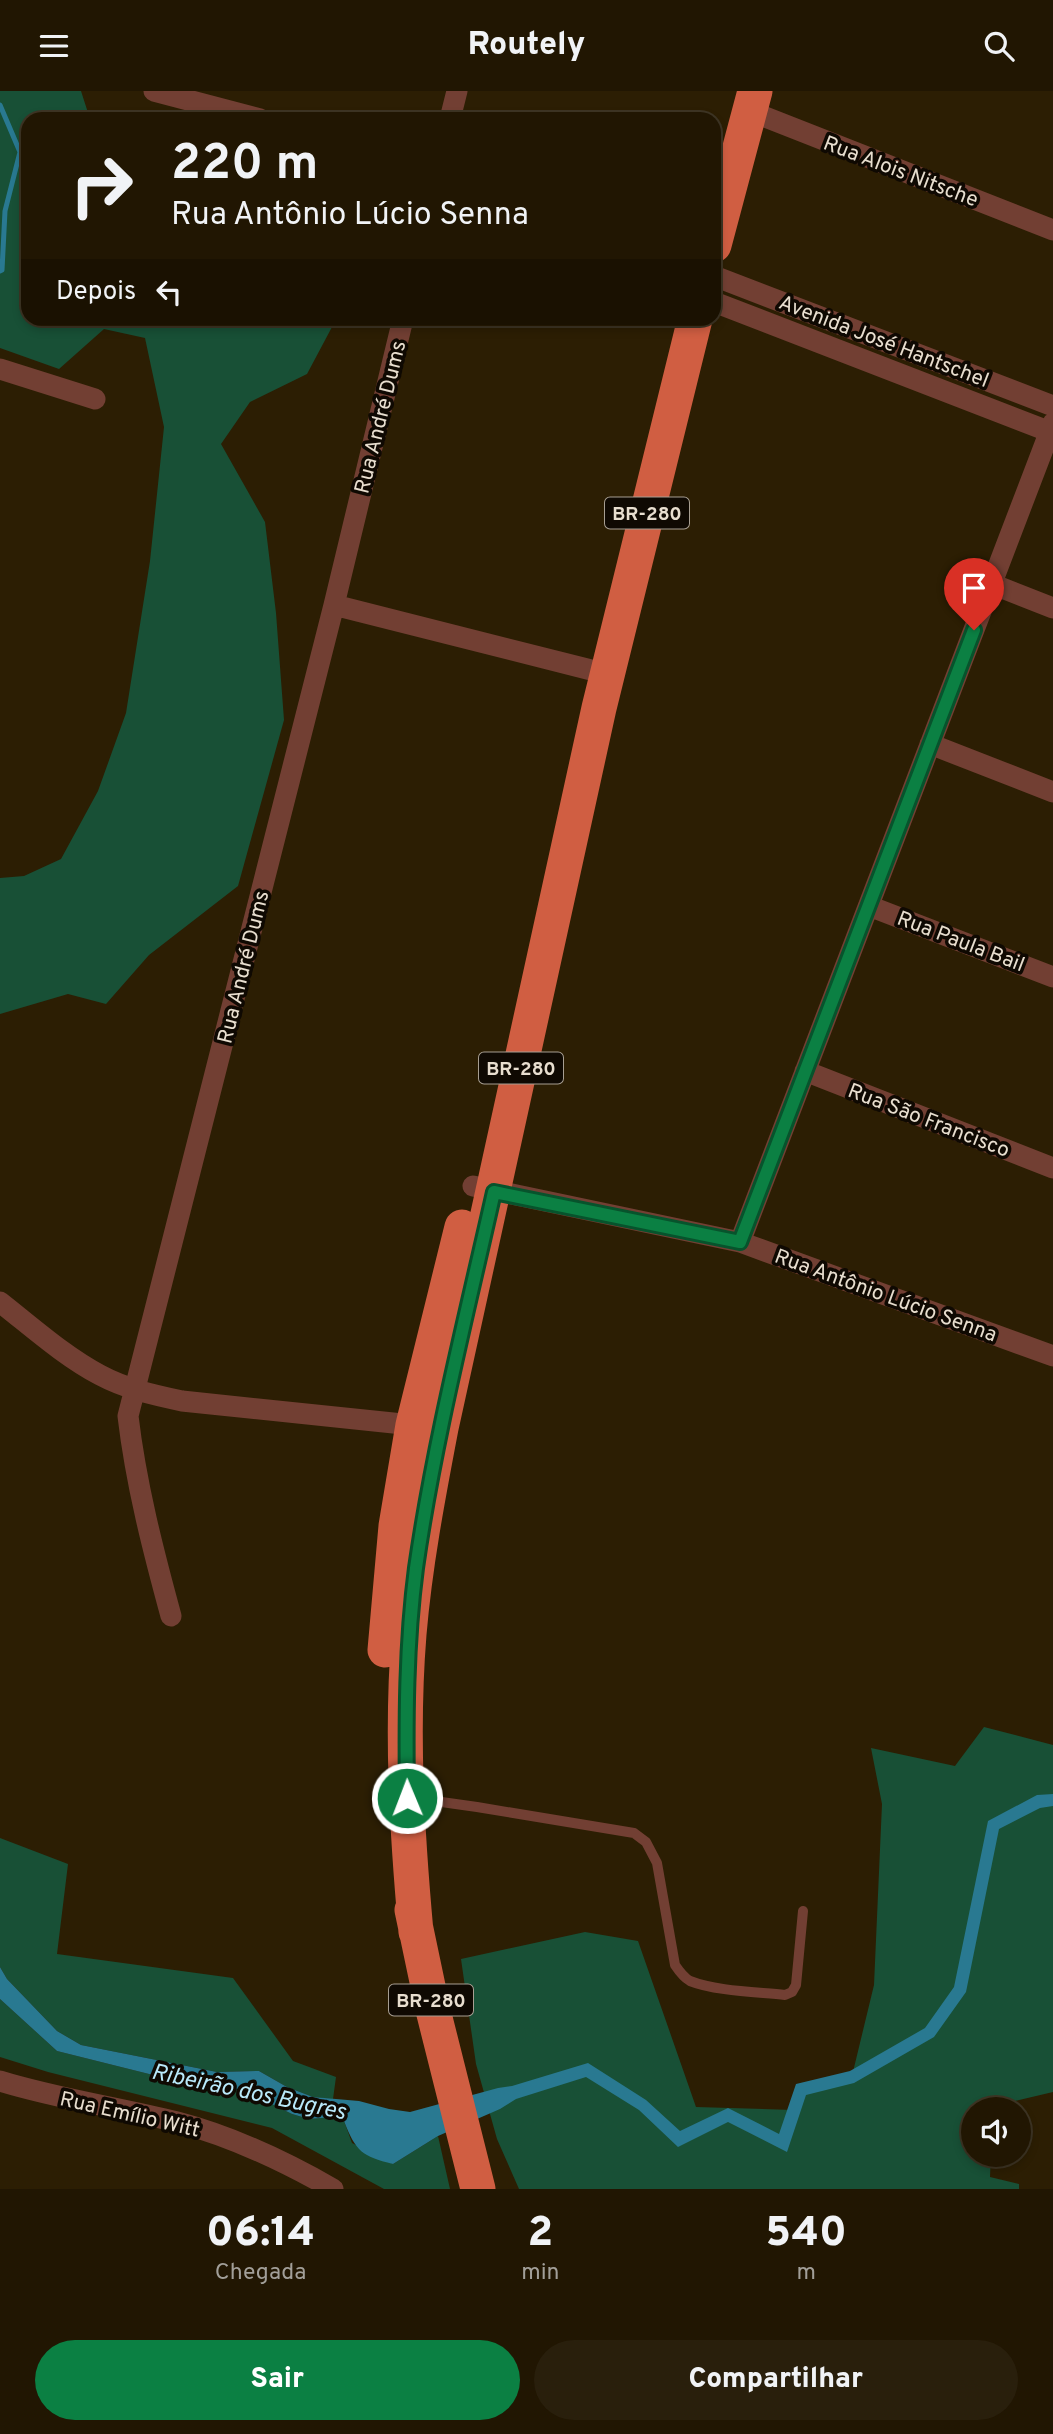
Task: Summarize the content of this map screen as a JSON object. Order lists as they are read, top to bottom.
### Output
{
  "streets": {
    "highway": ["BR-280"],
    "street": [
      "Rua Alois Nitsche",
      "Avenida José Hantschel",
      "Rua André Dums",
      "Rua Paula Bail",
      "Rua São Francisco",
      "Rua Antônio Lúcio Senna",
      "Rua Emílio Witt"
    ]
  },
  "crossings": [
    ["BR-280", "Rua Antônio Lúcio Senna"]
  ],
  "water": ["Ribeirão dos Bugres"],
  "page": {
    "header": "Routely",
    "turn": ["220 m", "Rua Antônio Lúcio Senna"],
    "then": "Depois",
    "eta": [
      "06:14",
      "Chegada",
      "2",
      "min",
      "540",
      "m"
    ],
    "buttons": ["Sair", "Compartilhar"]
  }
}
